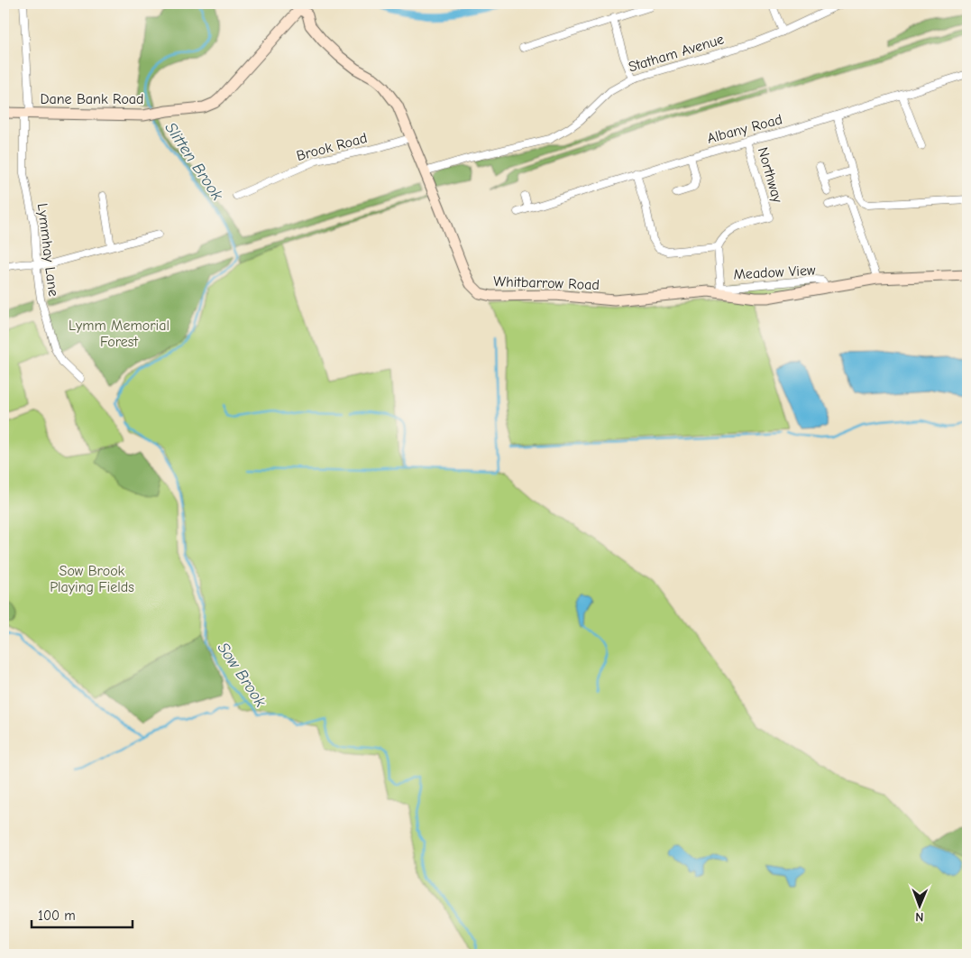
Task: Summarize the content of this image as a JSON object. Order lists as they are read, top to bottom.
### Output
{
  "streets": {
    "street": [
      "Statham Avenue",
      "Dane Bank Road",
      "Albany Road",
      "Brook Road",
      "Northway",
      "Lymmhay Lane",
      "Whitbarrow Road"
    ]
  },
  "crossings": [
    ["Statham Avenue", "Whitbarrow Road"],
    ["Dane Bank Road", "Lymmhay Lane"],
    ["Dane Bank Road", "Whitbarrow Road"],
    ["Albany Road", "Northway"],
    ["Brook Road", "Whitbarrow Road"]
  ],
  "water": ["Slitten Brook", "Sow Brook"],
  "parks": ["Lymm Memorial Forest", "Sow Brook Playing Fields"],
  "scale_bar": "100 m",
  "north": "bottom"
}
